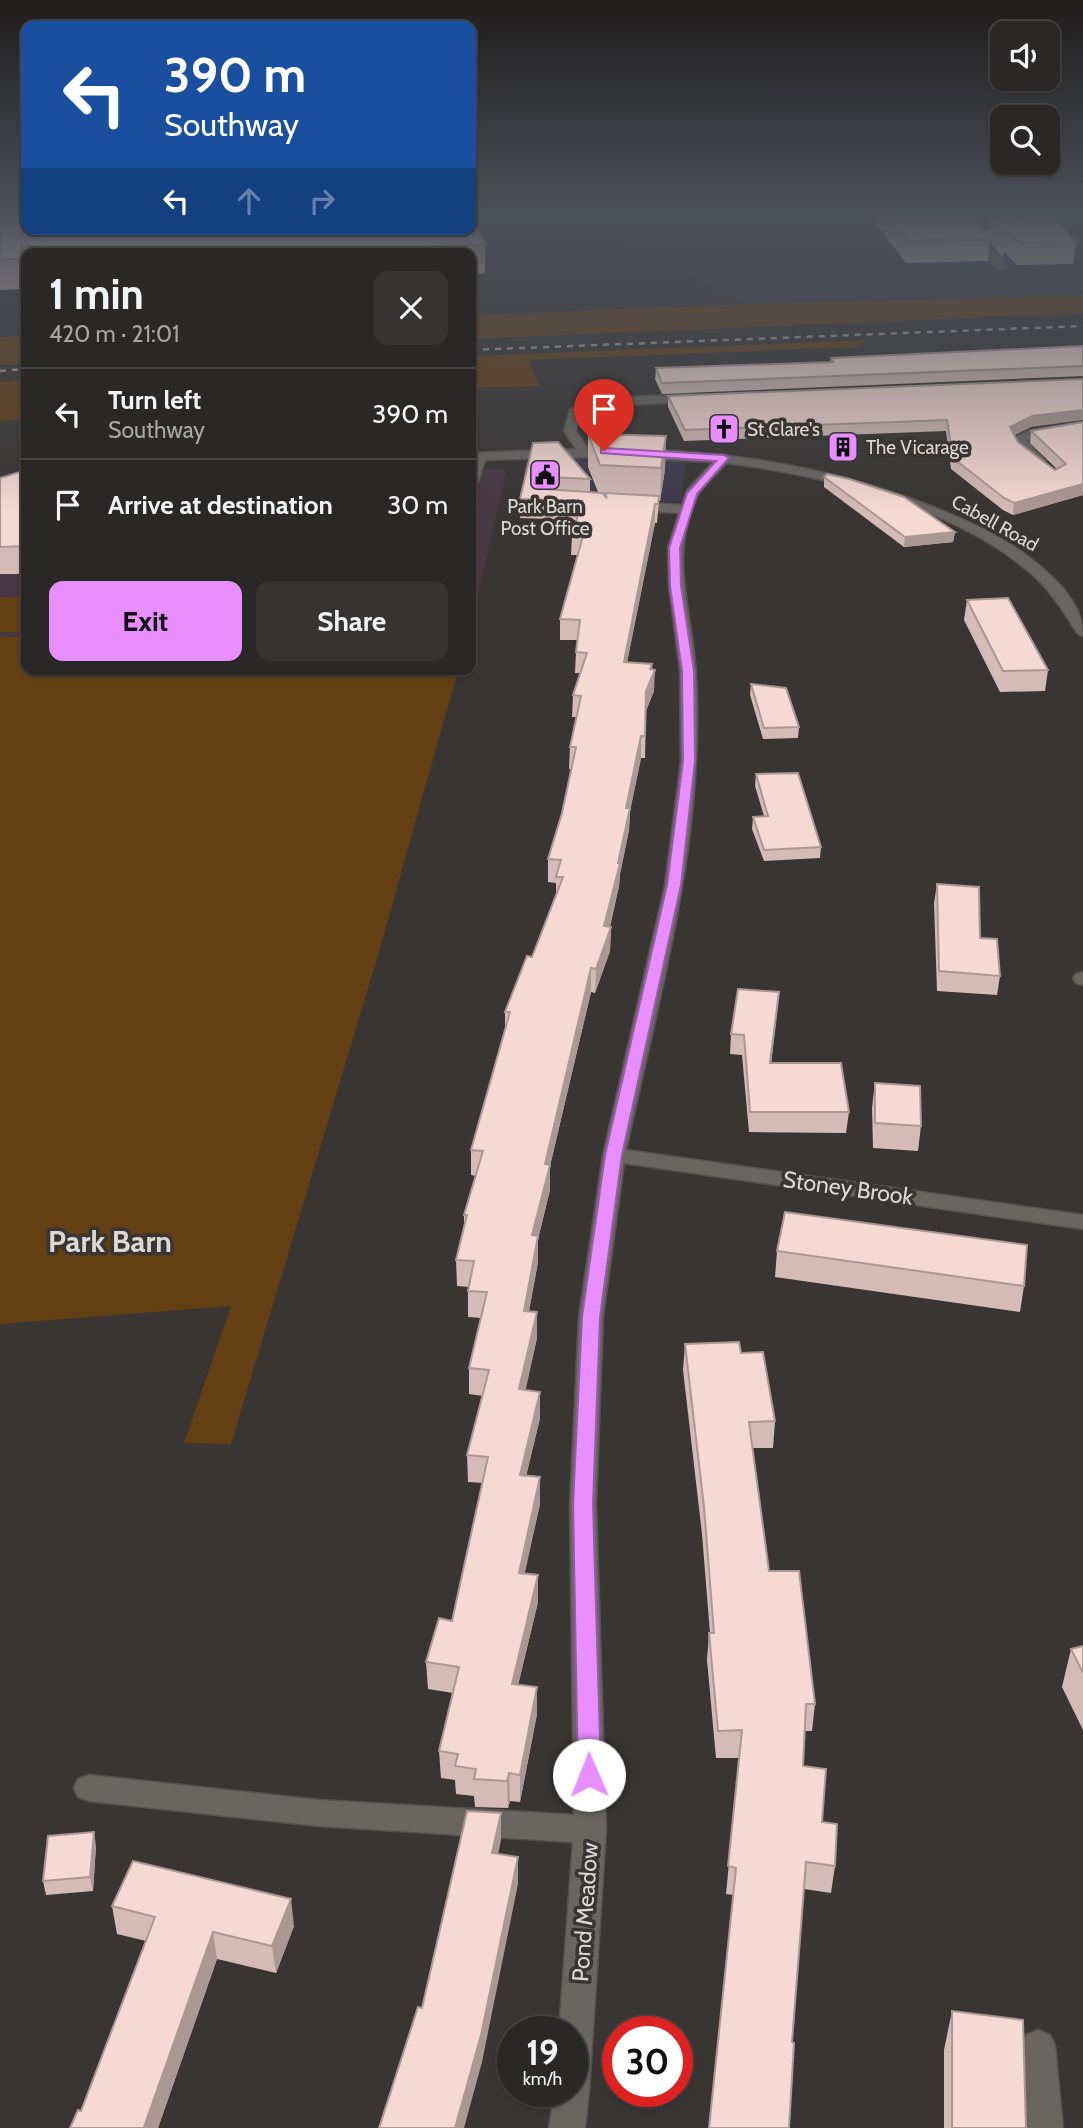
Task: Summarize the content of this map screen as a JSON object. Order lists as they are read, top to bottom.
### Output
{
  "streets": {
    "street": ["Cabell Road", "Stoney Brook", "Pond Meadow"]
  },
  "crossings": [
    ["Cabell Road", "Pond Meadow"],
    ["Stoney Brook", "Pond Meadow"]
  ],
  "districts": ["Park Barn"],
  "places": {
    "church": ["St Clare's"],
    "building": ["The Vicarage"],
    "public building": ["Park Barn Post Office"]
  },
  "page": {
    "turn": ["390 m", "Southway"],
    "heading": ["1 min", "420 m · 21:01"],
    "list": [
      {
        "name": "Turn left",
        "note": "Southway",
        "value": "390 m"
      },
      {
        "name": "Arrive at destination",
        "value": "30 m"
      }
    ],
    "buttons": ["Exit", "Share"],
    "speed": "19 km/h",
    "limit": "30"
  }
}
